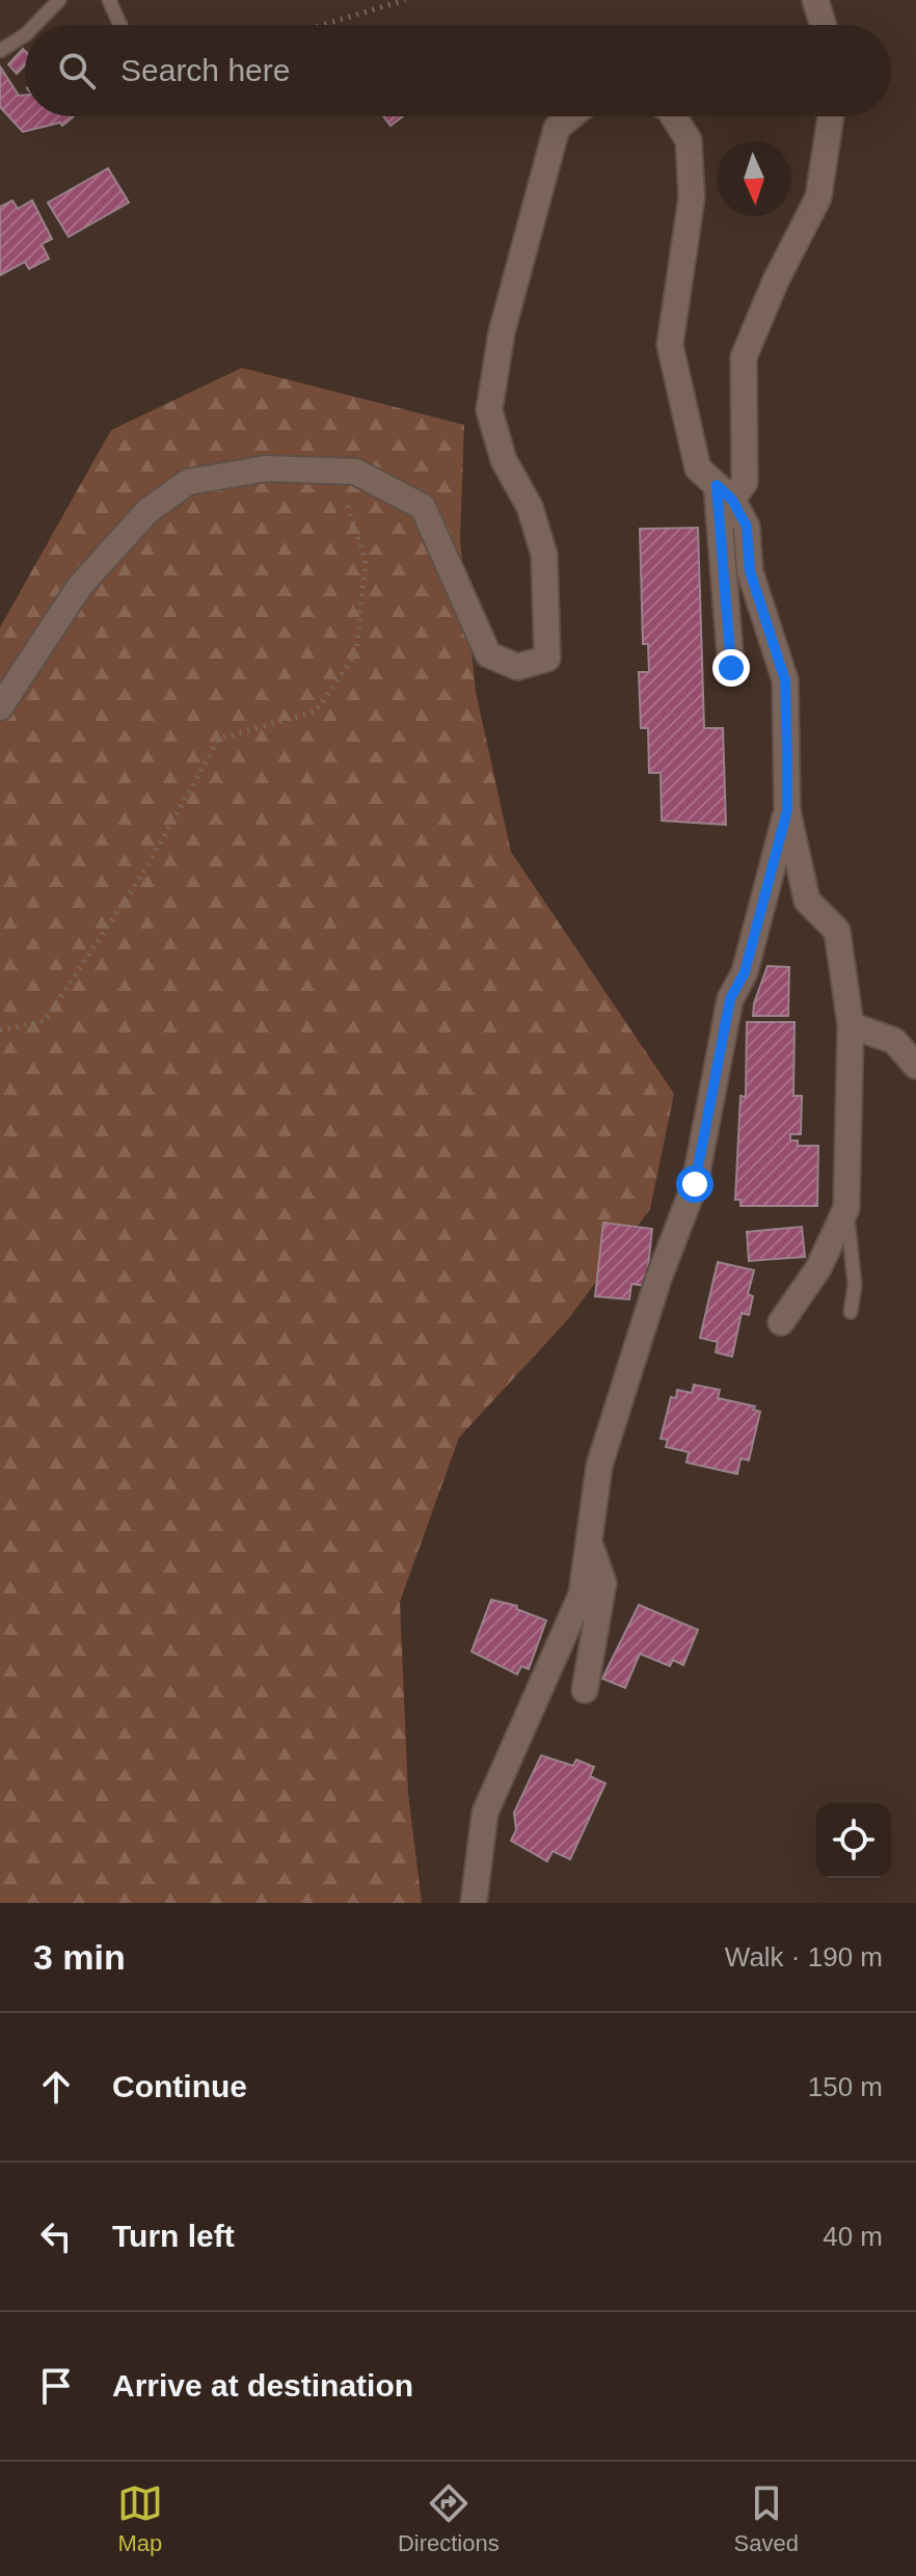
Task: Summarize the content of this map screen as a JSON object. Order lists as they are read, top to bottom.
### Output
{
  "north": "bottom",
  "page": {
    "search": "Search here",
    "heading": ["3 min", "Walk · 190 m"],
    "list": [
      ["Continue", "150 m"],
      ["Turn left", "40 m"],
      "Arrive at destination"
    ],
    "nav": ["Map", "Directions", "Saved"]
  }
}
